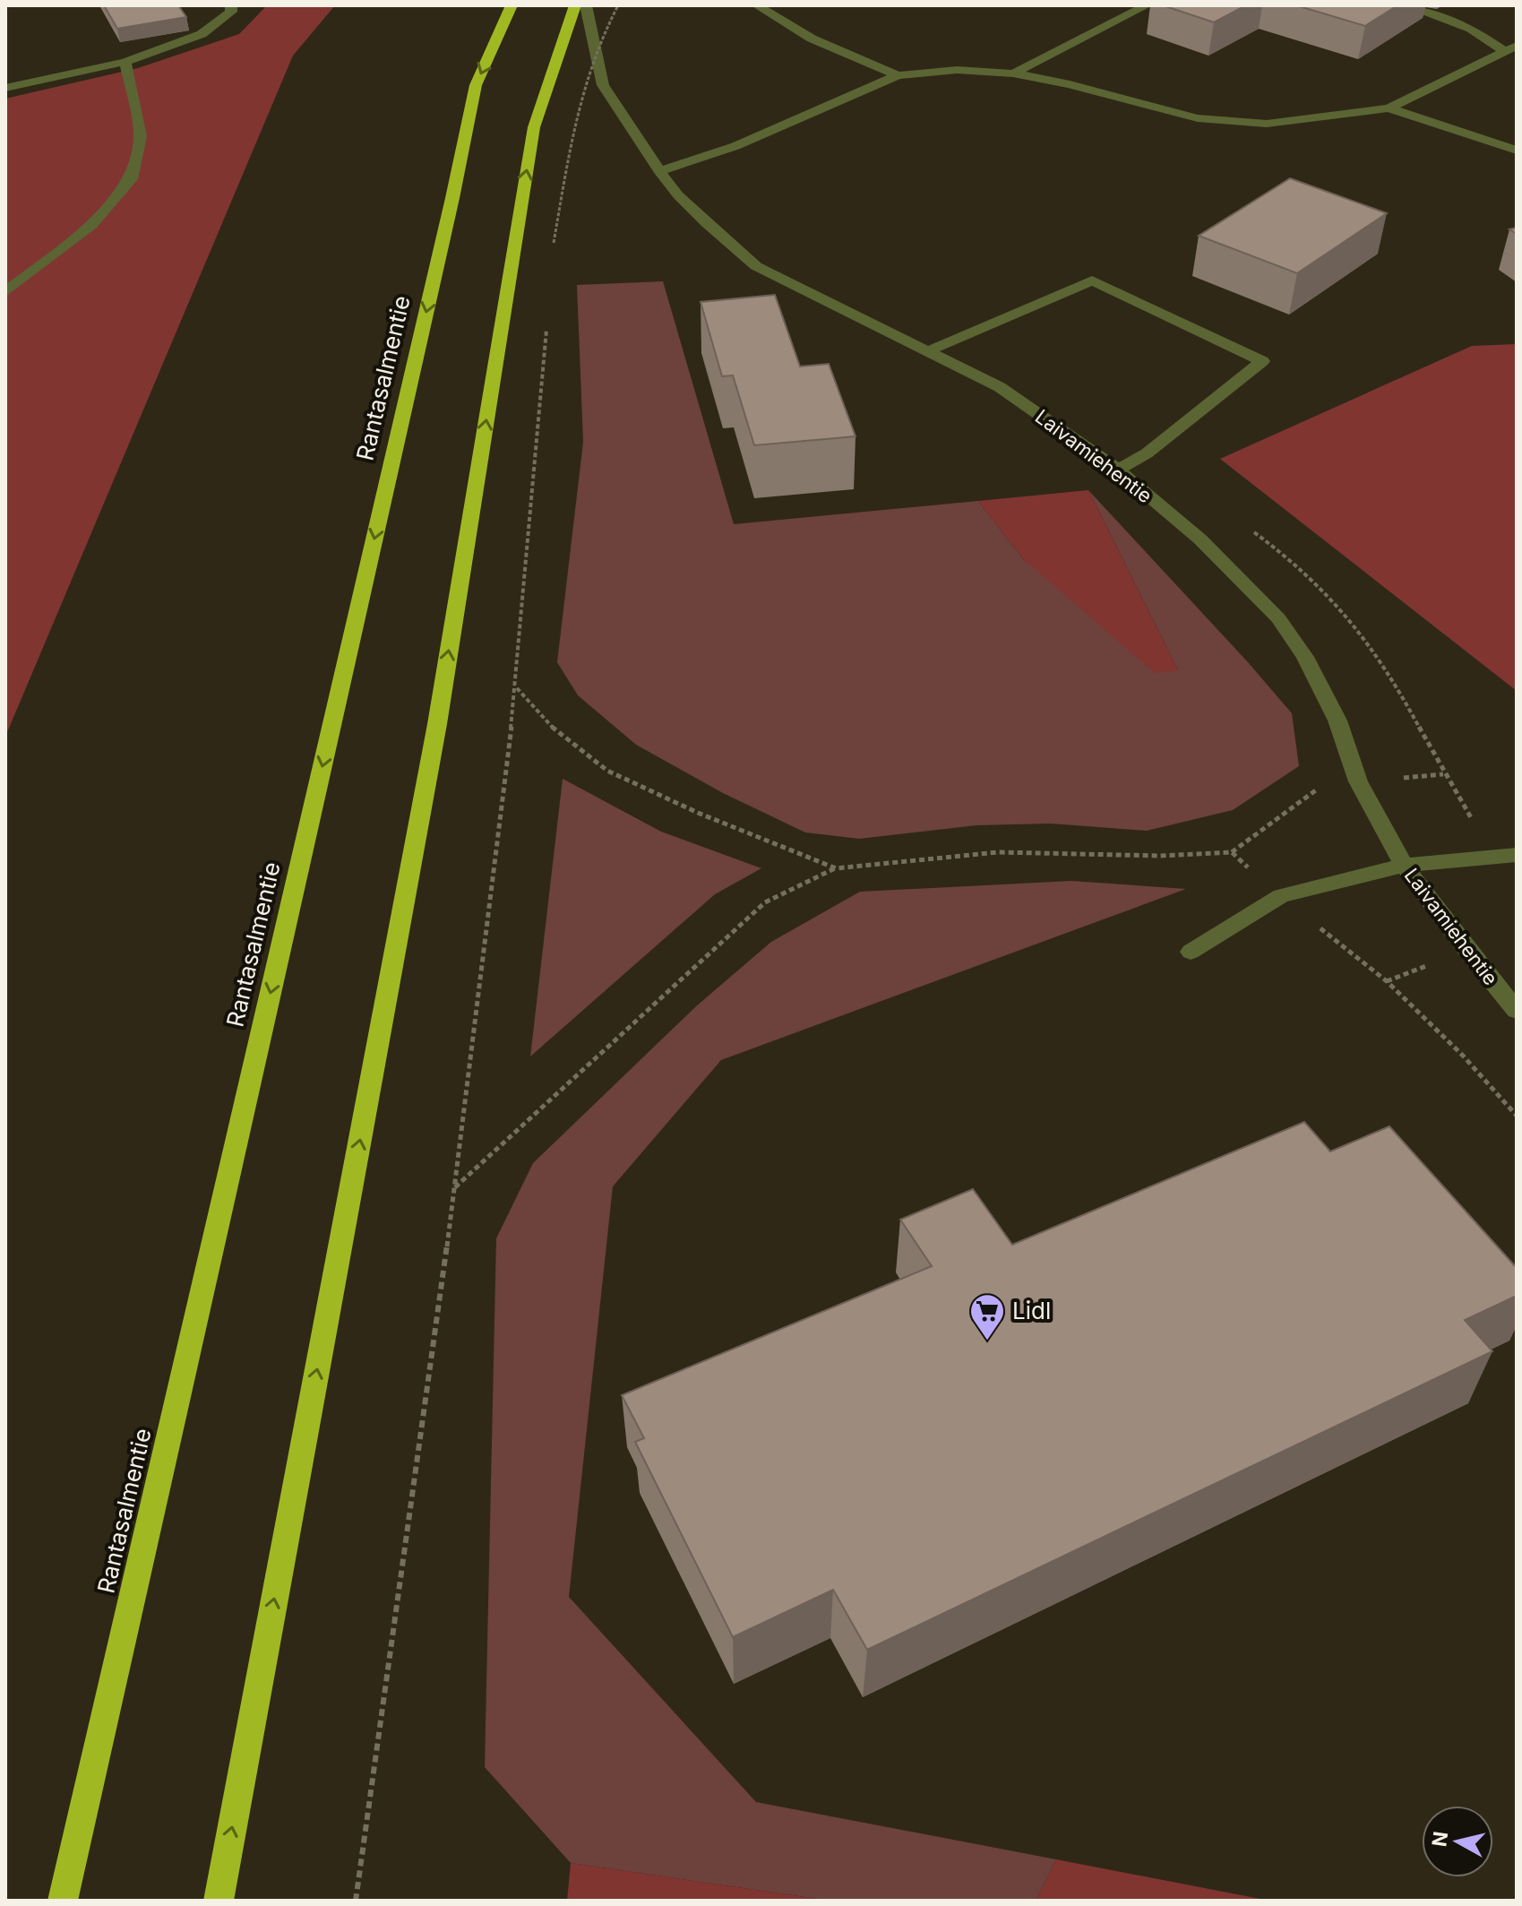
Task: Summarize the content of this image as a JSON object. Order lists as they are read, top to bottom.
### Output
{
  "streets": {
    "highway": ["Rantasalmentie"],
    "street": ["Laivamiehentie"]
  },
  "places": {
    "supermarket": ["Lidl"]
  },
  "north": "left"
}
